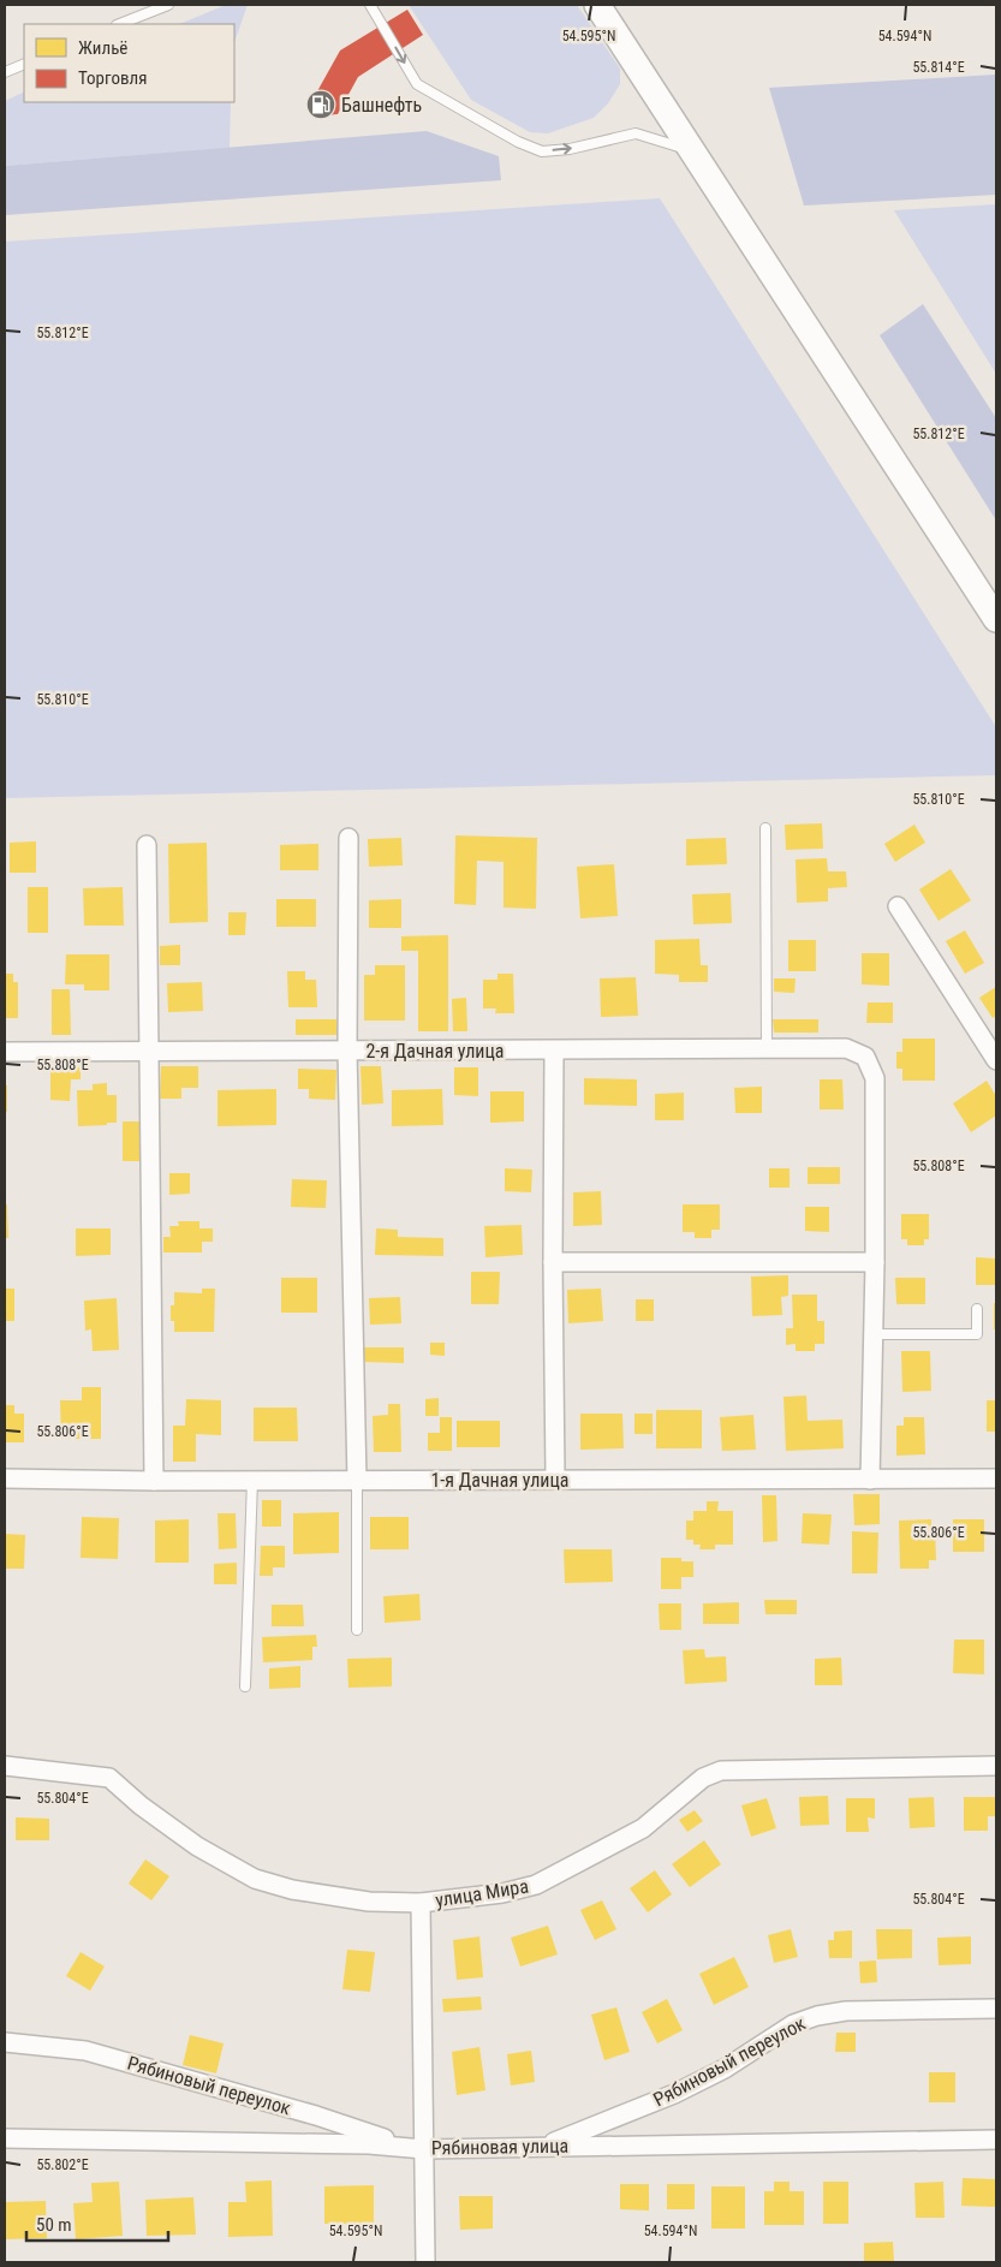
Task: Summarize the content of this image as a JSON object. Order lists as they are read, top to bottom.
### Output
{
  "streets": {
    "street": [
      "2-я Дачная улица",
      "1-я Дачная улица",
      "улица Мира",
      "Рябиновый переулок",
      "Рябиновая улица"
    ]
  },
  "crossings": [
    ["Рябиновый переулок", "Рябиновая улица"]
  ],
  "places": {
    "fuel station": ["Башнефть"]
  },
  "legend": ["Жильё", "Торговля"],
  "scale_bar": "50 m",
  "coordinates": [
    "54.595°N",
    "54.594°N",
    "55.814°E",
    "55.812°E",
    "55.810°E",
    "55.808°E",
    "55.806°E",
    "55.804°E",
    "55.802°E"
  ]
}
